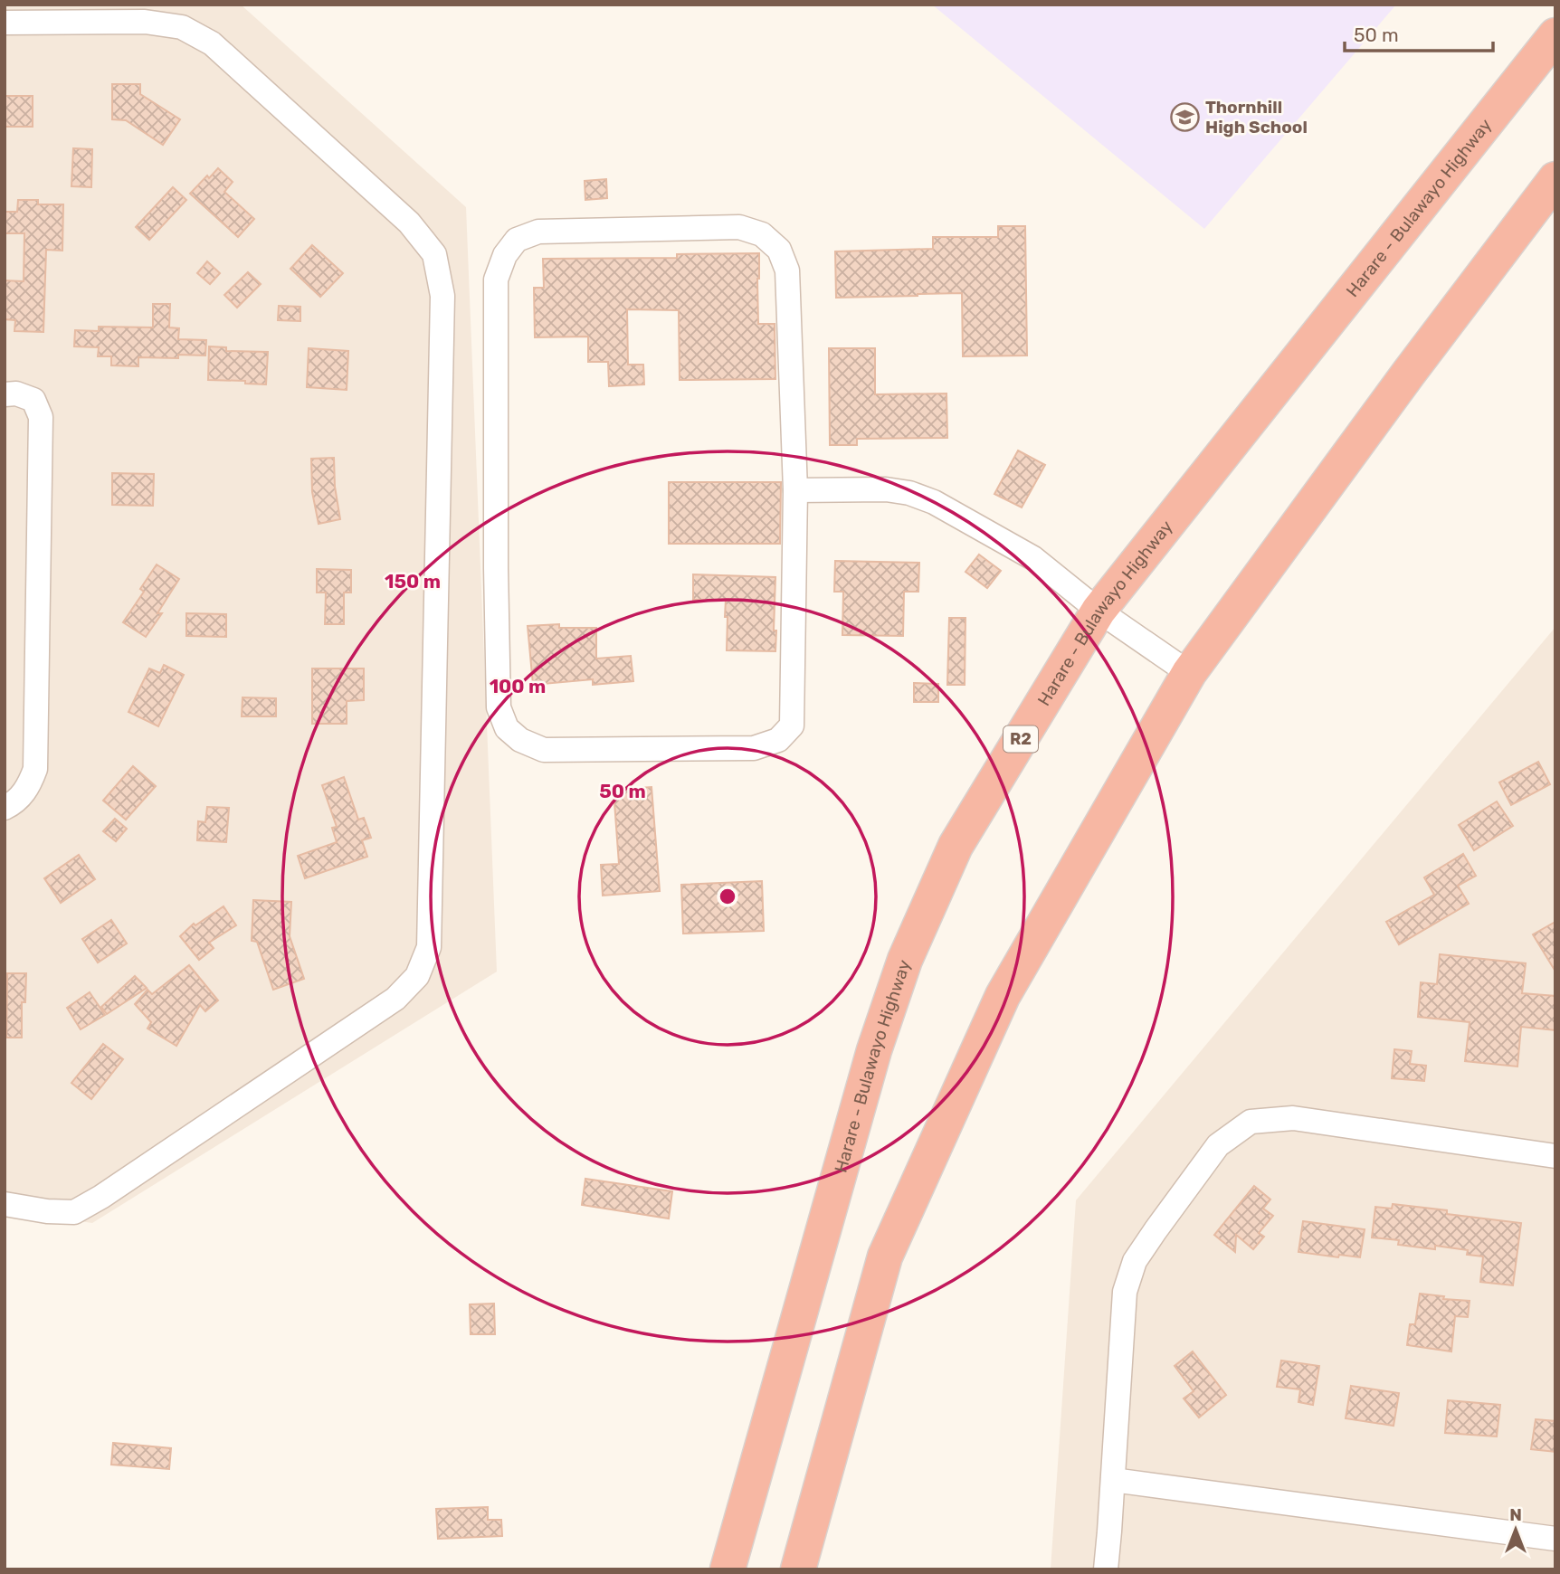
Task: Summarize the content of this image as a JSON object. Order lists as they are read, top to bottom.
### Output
{
  "streets": {
    "highway": ["Harare - Bulawayo Highway", "R2"]
  },
  "places": {
    "school or university": ["Thornhill High School"]
  },
  "scale_bar": "50 m",
  "north": "top",
  "rings": ["150 m", "100 m", "50 m"]
}
